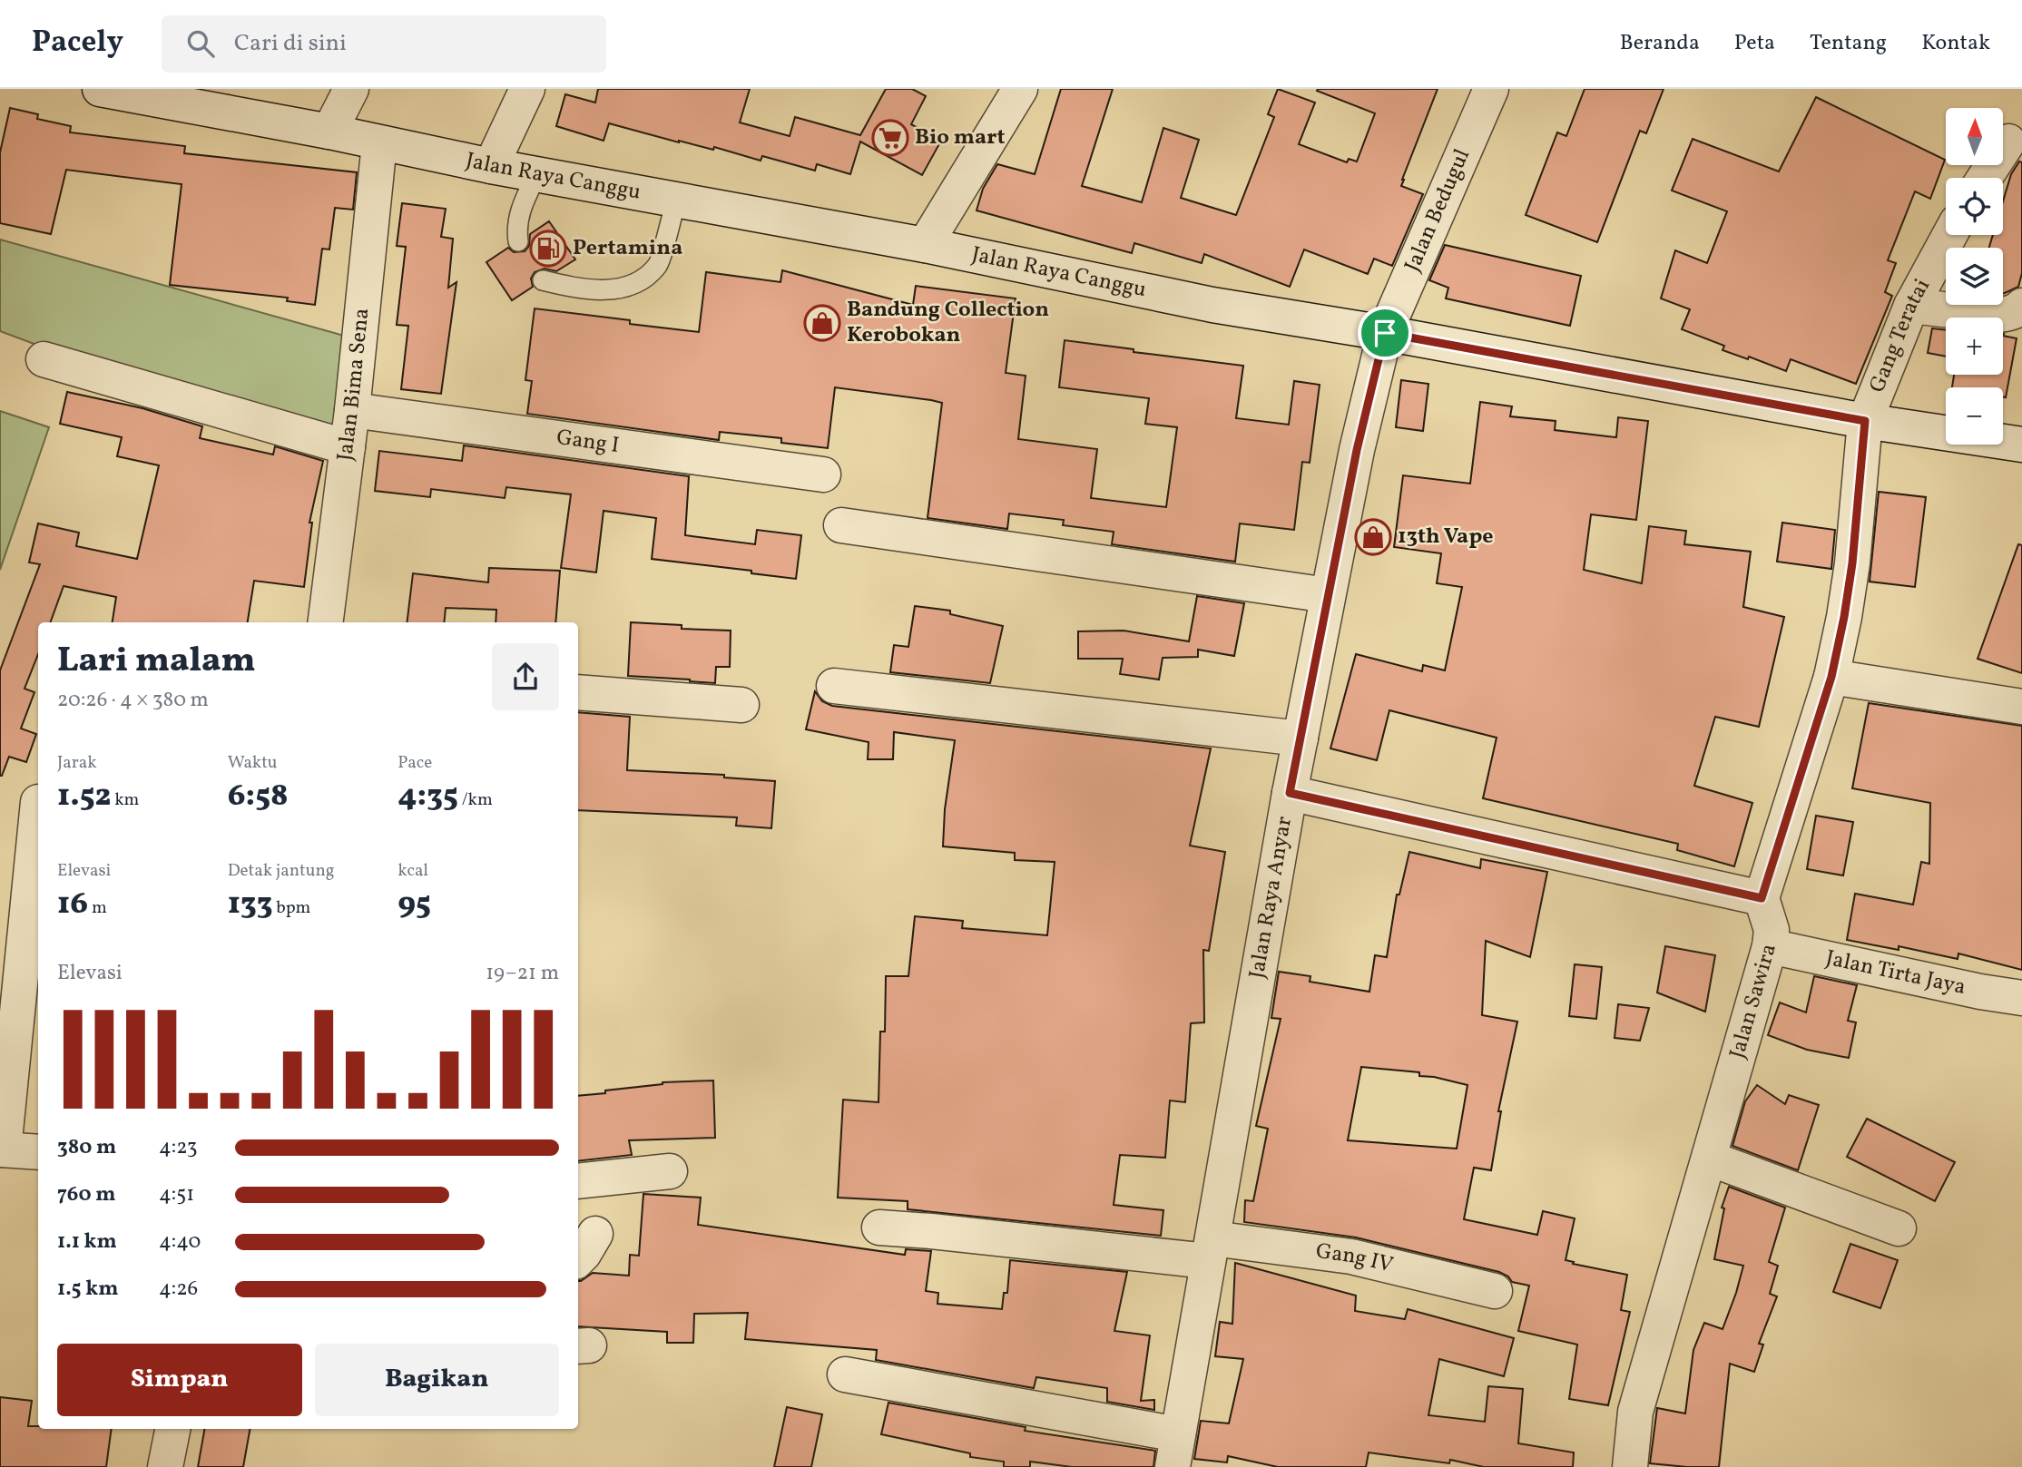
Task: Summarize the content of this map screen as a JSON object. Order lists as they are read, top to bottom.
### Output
{
  "streets": {
    "street": [
      "Jalan Raya Canggu",
      "Jalan Bedugul",
      "Gang Teratai",
      "Jalan Bima Sena",
      "Gang I",
      "Jalan Raya Anyar",
      "Jalan Tirta Jaya",
      "Jalan Sawira",
      "Gang IV"
    ]
  },
  "crossings": [
    ["Jalan Raya Canggu", "Jalan Bedugul"],
    ["Jalan Raya Canggu", "Gang Teratai"],
    ["Jalan Raya Canggu", "Jalan Bima Sena"],
    ["Jalan Raya Canggu", "Jalan Raya Anyar"],
    ["Jalan Bedugul", "Jalan Raya Anyar"],
    ["Jalan Bima Sena", "Gang I"],
    ["Jalan Raya Anyar", "Gang IV"],
    ["Jalan Tirta Jaya", "Jalan Sawira"]
  ],
  "places": {
    "supermarket": ["Bio mart"],
    "fuel station": ["Pertamina"],
    "shop": ["Bandung Collection Kerobokan", "13th Vape"]
  },
  "north": "top",
  "page": {
    "header": "Pacely",
    "search": "Cari di sini",
    "nav": [
      "Beranda",
      "Peta",
      "Tentang",
      "Kontak"
    ],
    "map_buttons": ["+", "−"],
    "heading": ["Lari malam", "20:26 · 4 × 380 m"],
    "stats": [
      ["Jarak", "1.52 km"],
      ["Waktu", "6:58"],
      ["Pace", "4:35 /km"],
      ["Elevasi", "16 m"],
      ["Detak jantung", "133 bpm"],
      ["kcal", "95"]
    ],
    "chart": ["Elevasi", "19–21 m"],
    "list": [
      {
        "name": "380 m",
        "note": "4:23"
      },
      {
        "name": "760 m",
        "note": "4:51"
      },
      {
        "name": "1.1 km",
        "note": "4:40"
      },
      {
        "name": "1.5 km",
        "note": "4:26"
      }
    ],
    "buttons": ["Simpan", "Bagikan"]
  }
}
